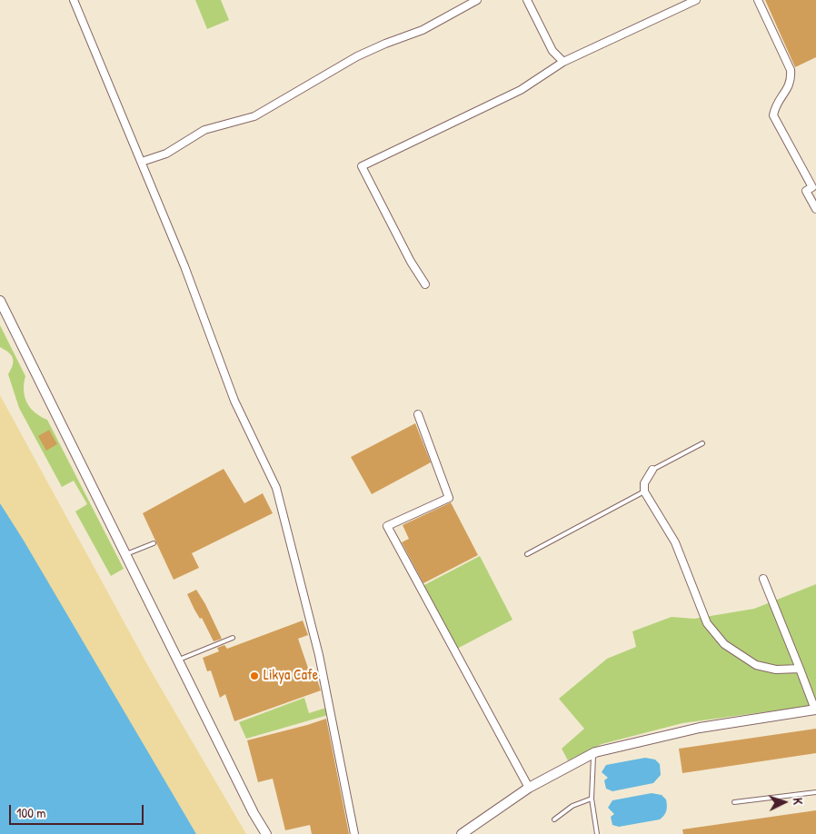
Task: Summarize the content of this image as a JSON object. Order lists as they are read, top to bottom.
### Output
{
  "places": ["Likya Cafe"],
  "scale_bar": "100 m",
  "north": "right"
}
